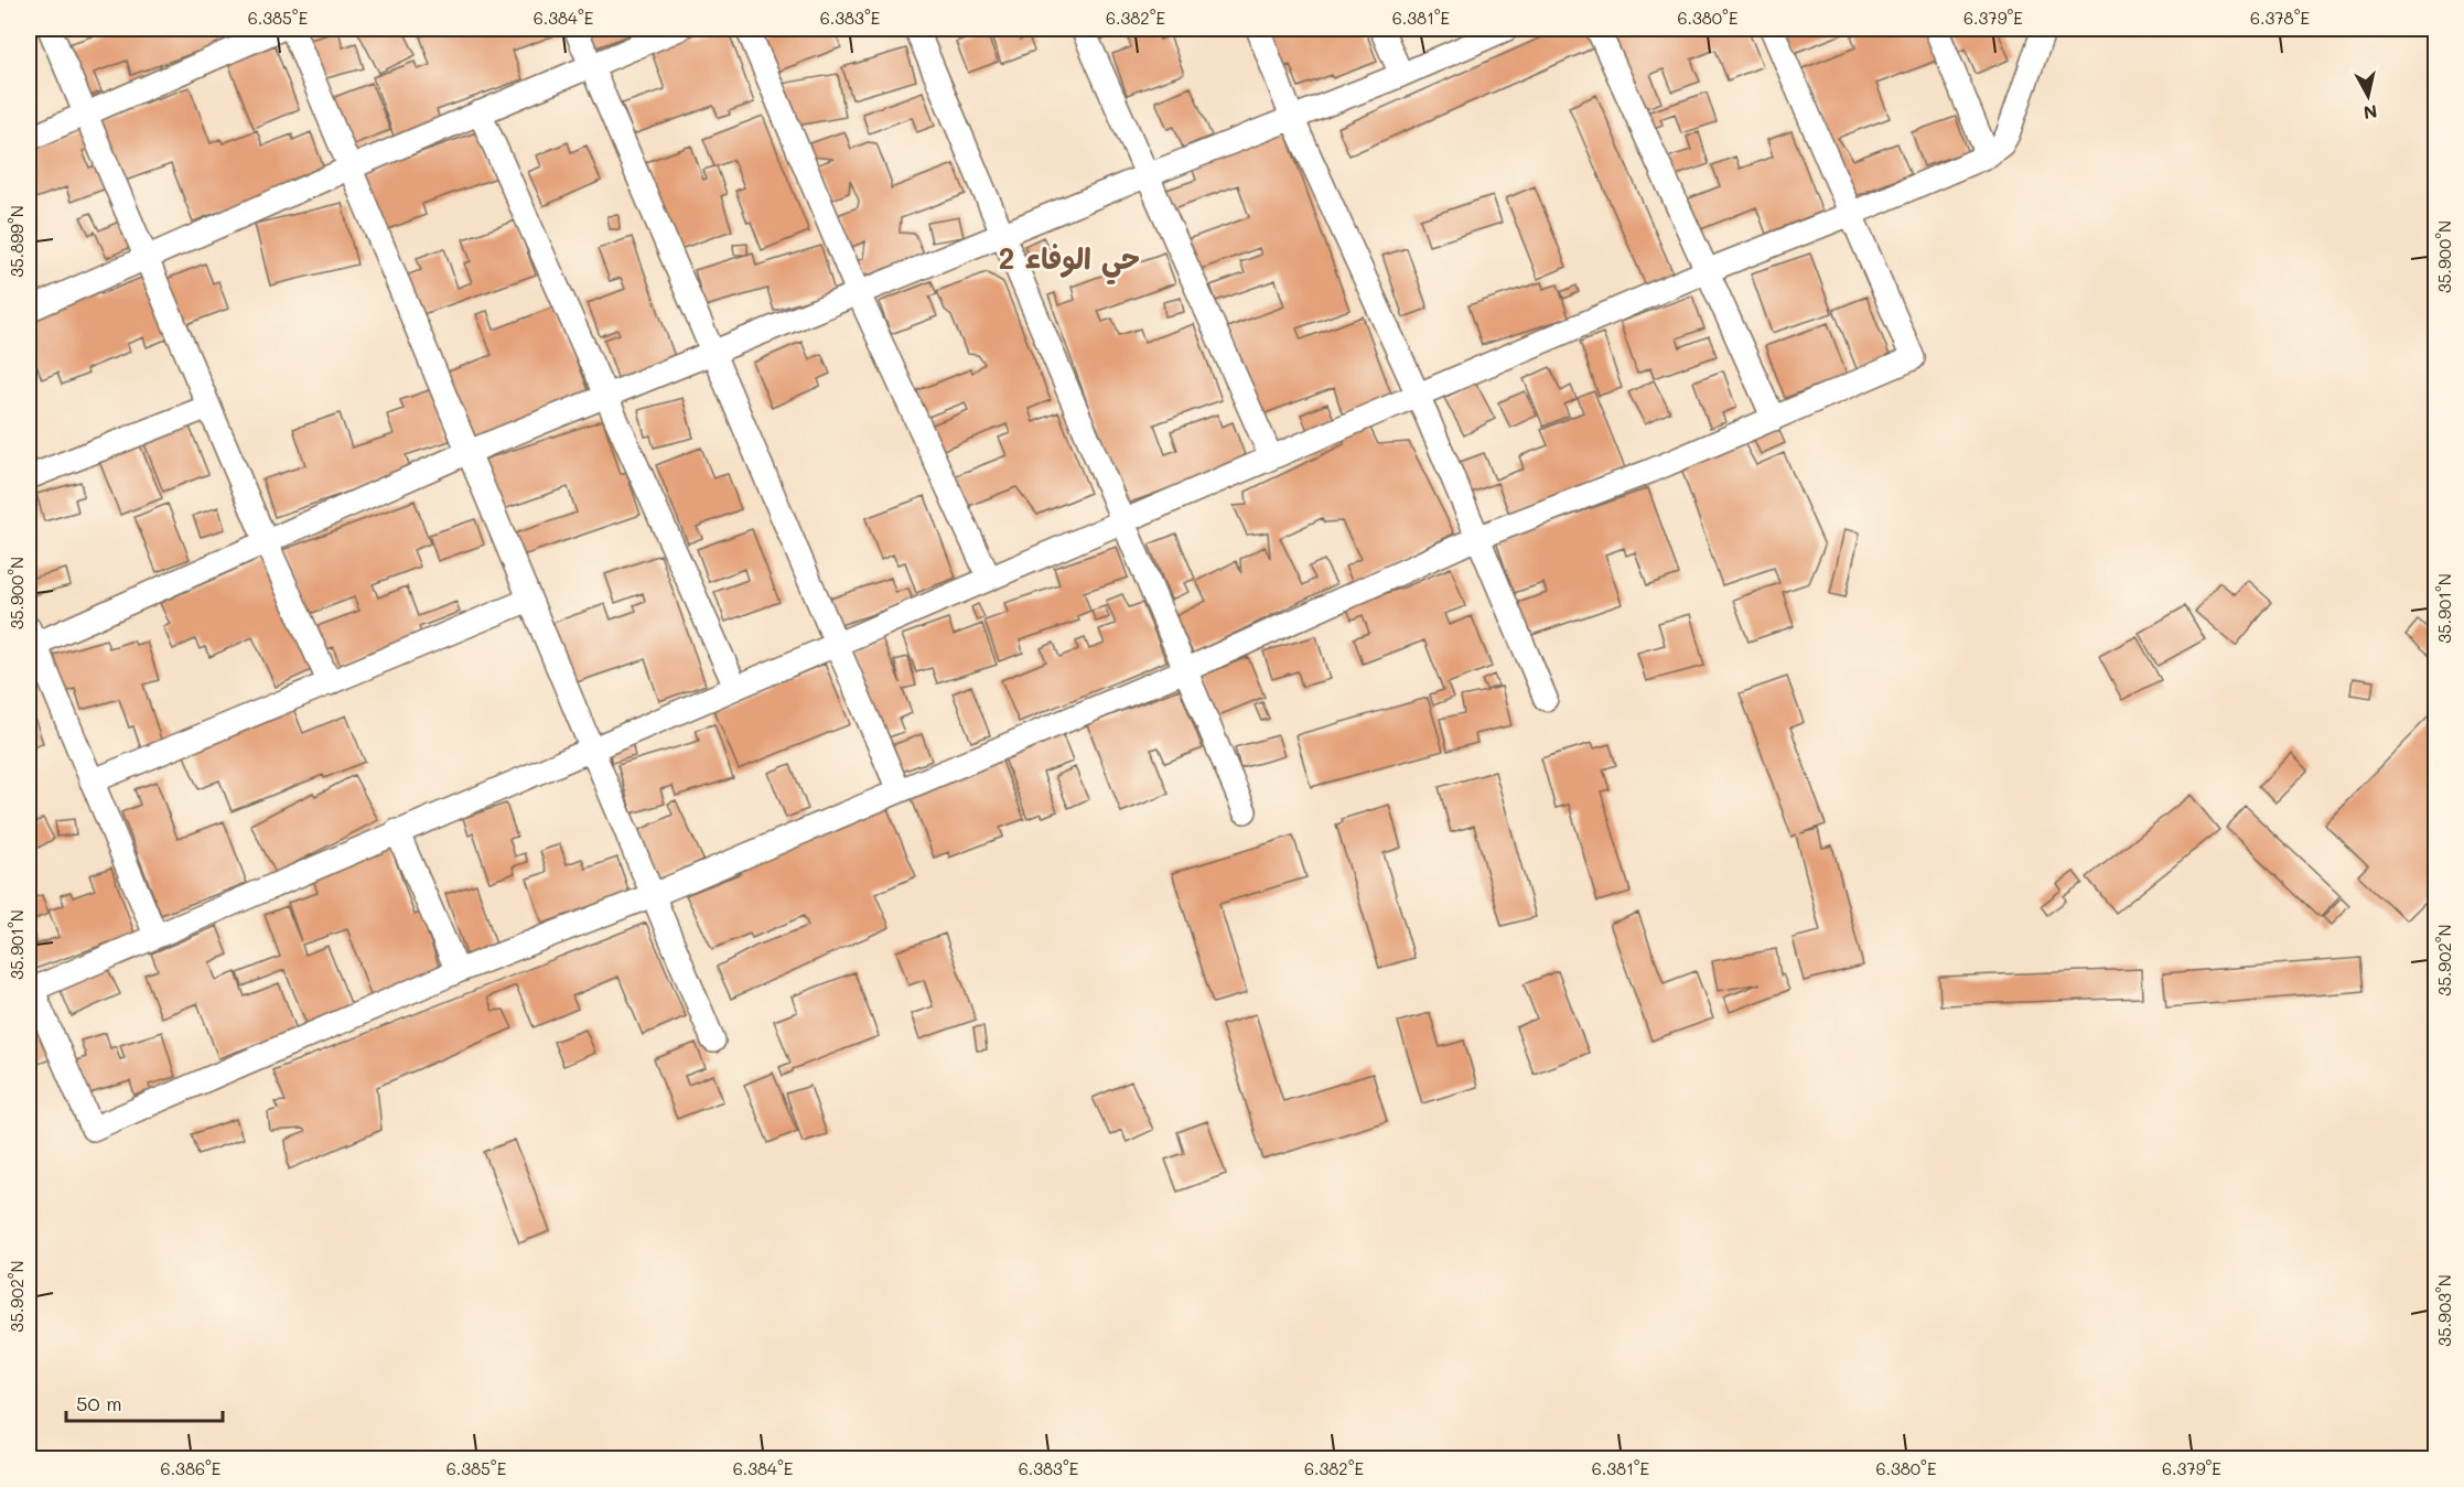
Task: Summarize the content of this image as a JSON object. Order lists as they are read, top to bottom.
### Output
{
  "districts": ["حي الوفاء 2"],
  "scale_bar": "50 m",
  "north": "bottom",
  "coordinates": [
    "6.385°E",
    "6.384°E",
    "6.383°E",
    "6.382°E",
    "6.381°E",
    "6.380°E",
    "6.379°E",
    "6.378°E",
    "35.899°N",
    "35.900°N",
    "35.901°N",
    "35.902°N",
    "35.903°N",
    "6.386°E"
  ]
}
